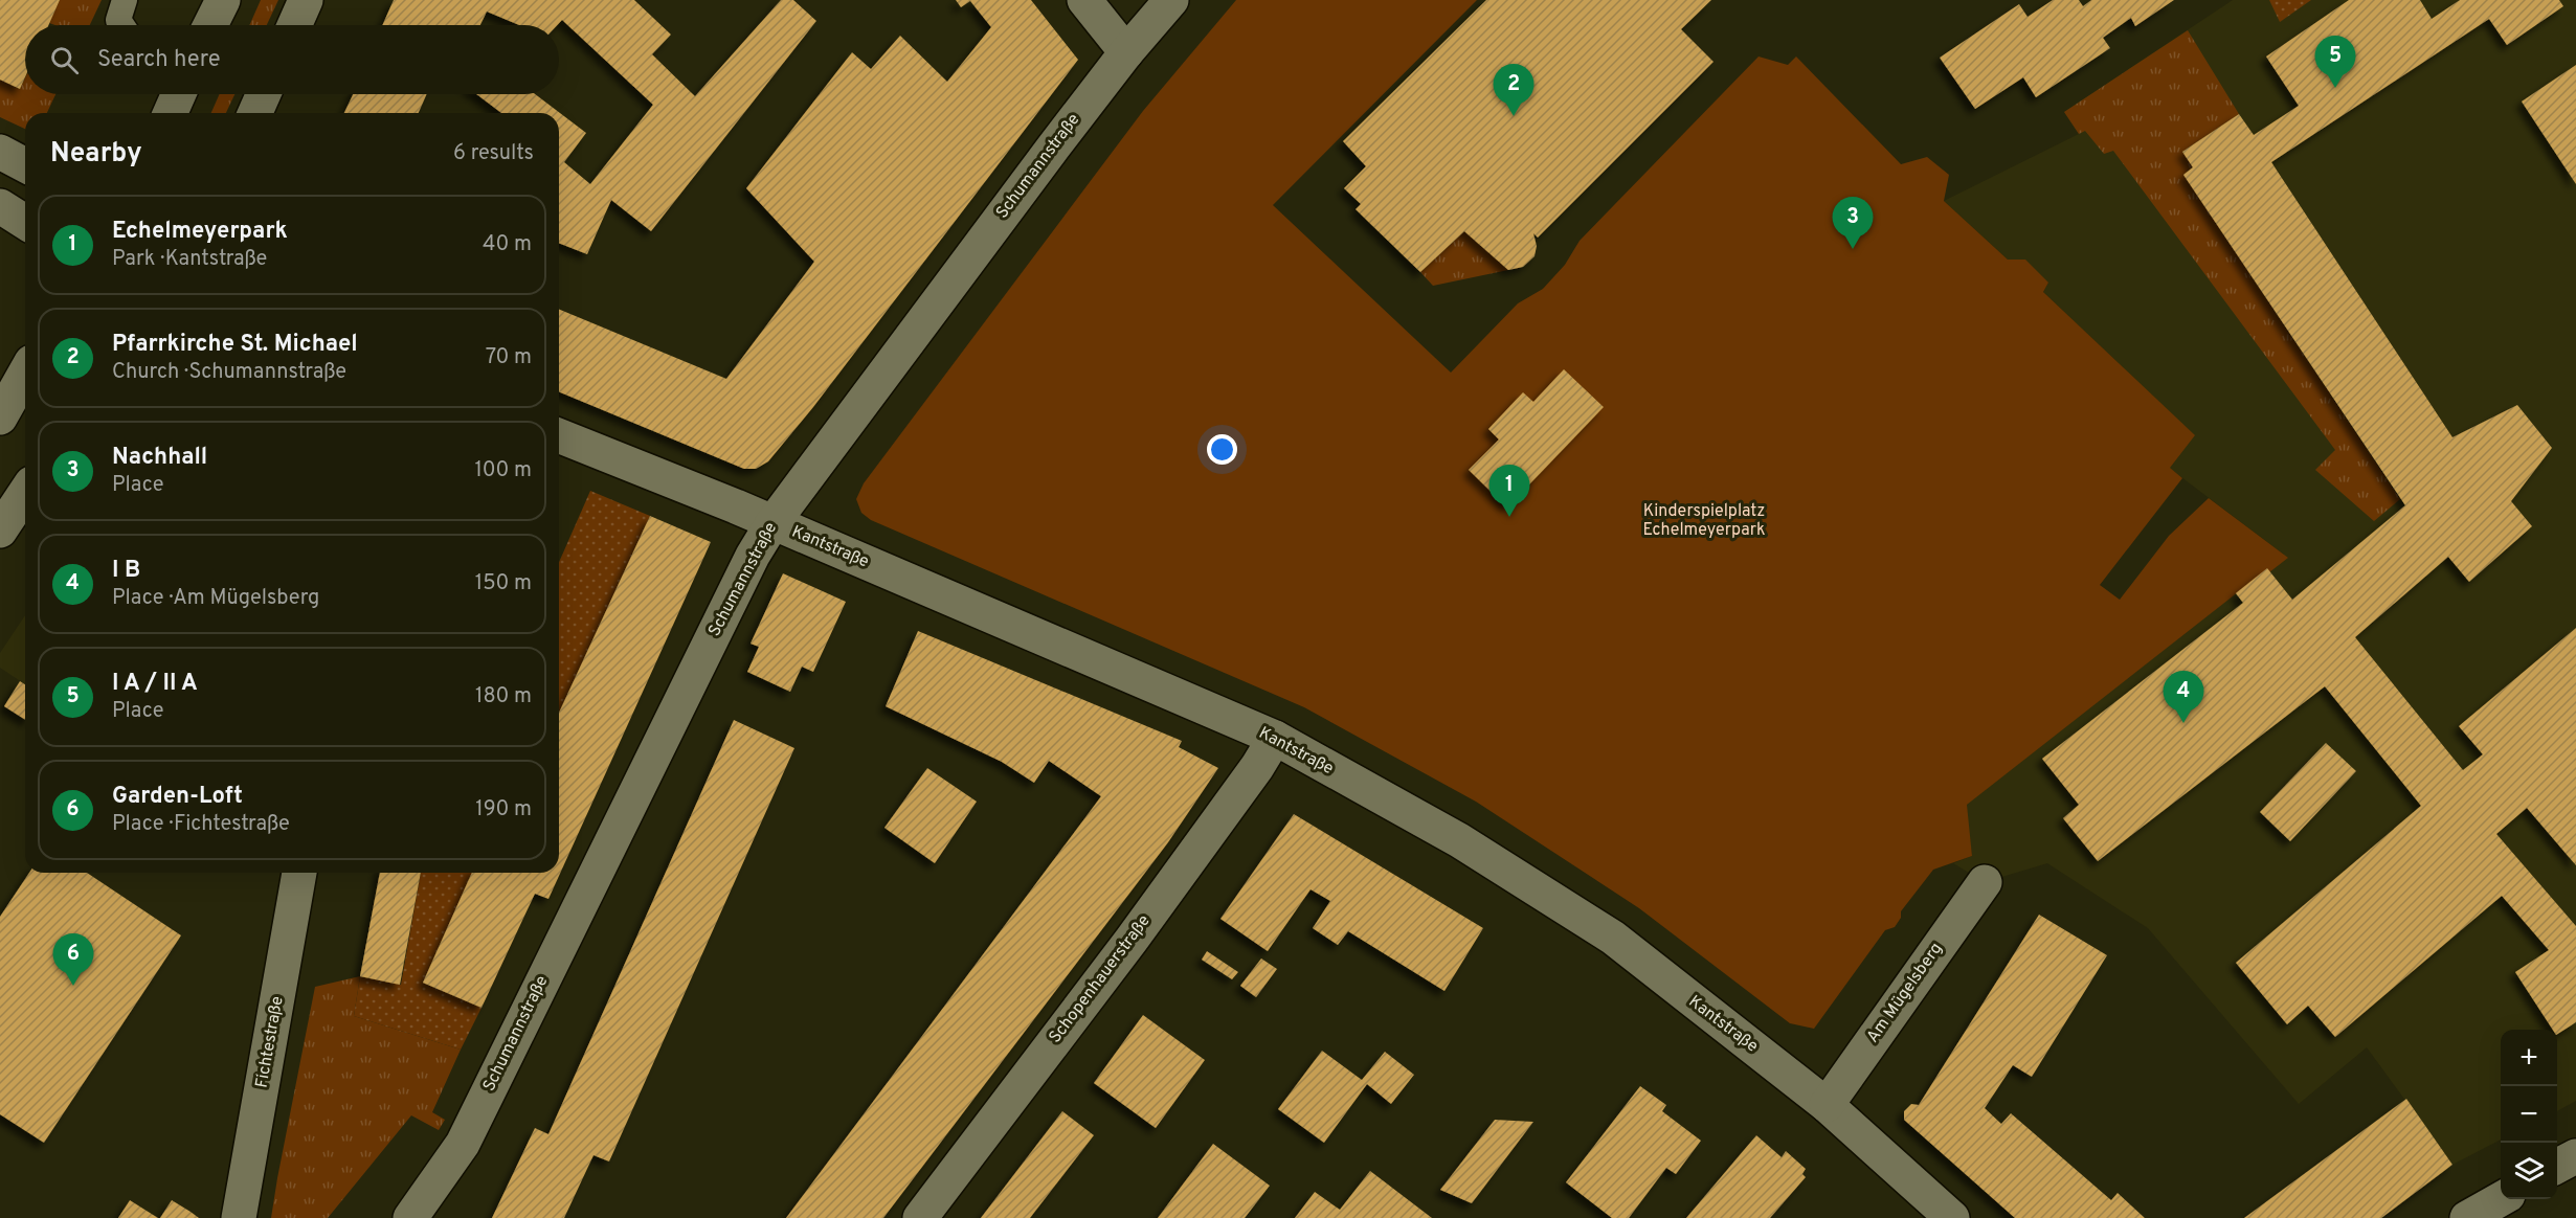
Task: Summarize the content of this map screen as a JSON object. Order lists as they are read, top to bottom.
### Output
{
  "streets": {
    "street": [
      "Schumannstraße",
      "Kantstraße",
      "Schopenhauerstraße",
      "Am Mügelsberg",
      "Fichtestraße"
    ]
  },
  "crossings": [
    ["Schumannstraße", "Kantstraße"],
    ["Kantstraße", "Schopenhauerstraße"],
    ["Kantstraße", "Am Mügelsberg"]
  ],
  "parks": ["Kinderspielplatz Echelmeyerpark"],
  "page": {
    "search": "Search here",
    "pins": [
      "5",
      "2",
      "3",
      "1",
      "4",
      "6"
    ],
    "heading": ["Nearby", "6 results"],
    "list": [
      {
        "mark": "1",
        "name": "Echelmeyerpark",
        "note": "Park · Kantstraße",
        "value": "40 m"
      },
      {
        "mark": "2",
        "name": "Pfarrkirche St. Michael",
        "note": "Church · Schumannstraße",
        "value": "70 m"
      },
      {
        "mark": "3",
        "name": "Nachhall",
        "note": "Place",
        "value": "100 m"
      },
      {
        "mark": "4",
        "name": "I B",
        "note": "Place · Am Mügelsberg",
        "value": "150 m"
      },
      {
        "mark": "5",
        "name": "I A / II A",
        "note": "Place",
        "value": "180 m"
      },
      {
        "mark": "6",
        "name": "Garden-Loft",
        "note": "Place · Fichtestraße",
        "value": "190 m"
      }
    ],
    "map_buttons": ["+", "−"]
  }
}
